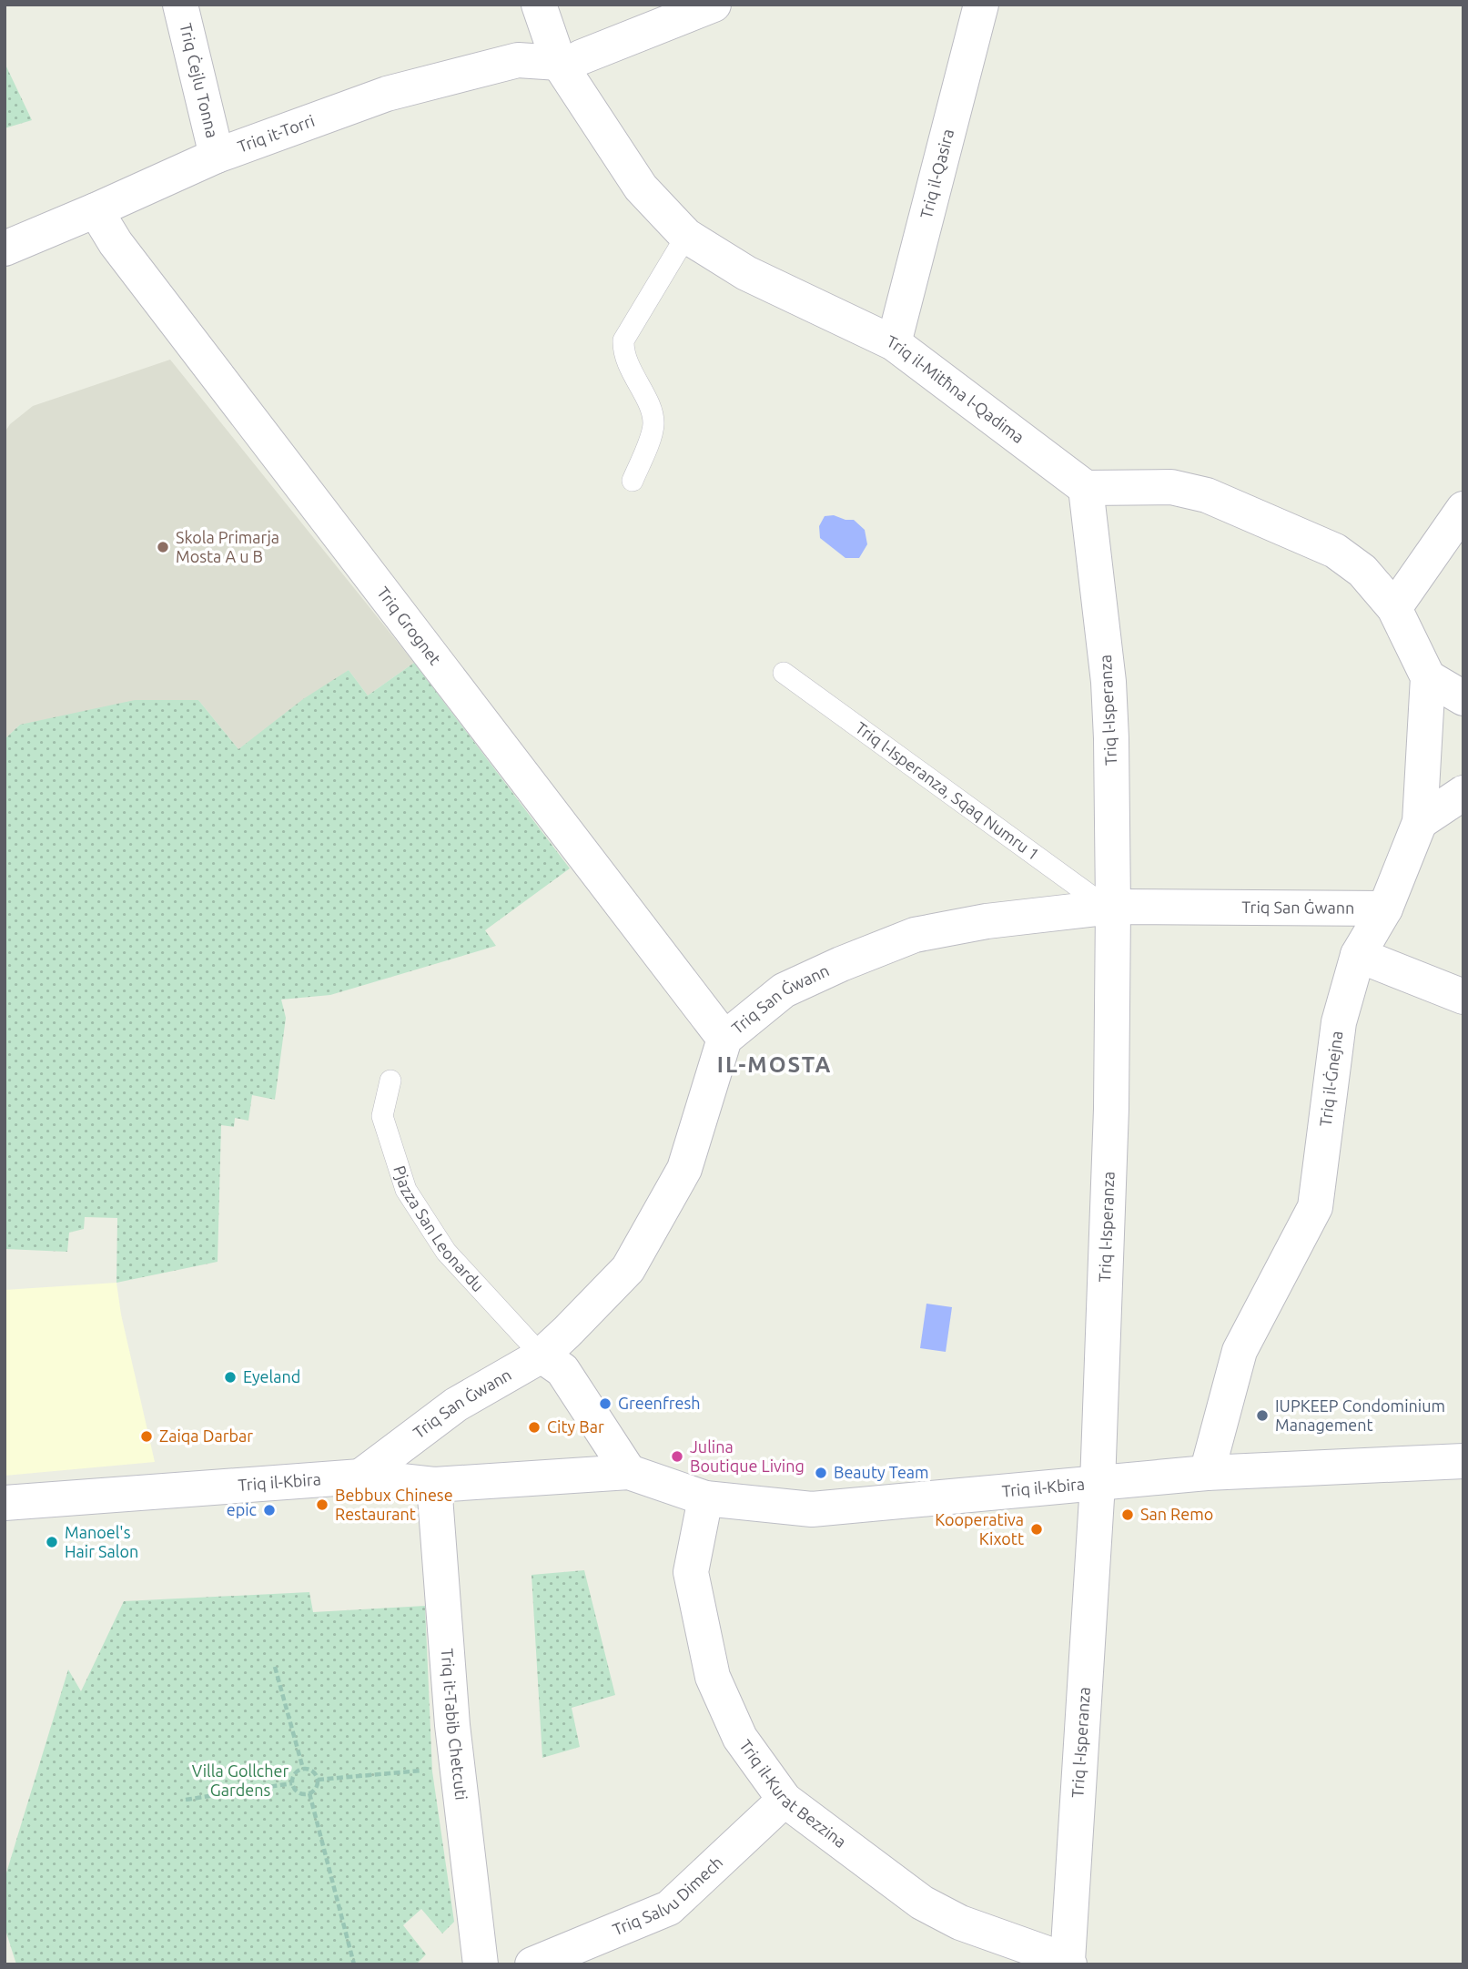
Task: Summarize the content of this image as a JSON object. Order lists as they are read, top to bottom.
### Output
{
  "streets": {
    "street": [
      "Triq Ċejlu Tonna",
      "Triq it-Torri",
      "Triq il-Qasira",
      "Triq il-Mitħna l-Qadima",
      "Triq Grognet",
      "Triq l-Isperanza",
      "Triq San Ġwann",
      "Triq il-Ġnejna",
      "Triq il-Kbira",
      "Triq it-Tabib Chetcuti",
      "Triq il-Kurat Bezzina",
      "Triq Salvu Dimech"
    ],
    "lane": ["Triq l-Isperanza, Sqaq Numru 1", "Pjazza San Leonardu"]
  },
  "crossings": [
    ["Triq Ċejlu Tonna", "Triq it-Torri"],
    ["Triq it-Torri", "Triq il-Mitħna l-Qadima"],
    ["Triq it-Torri", "Triq Grognet"],
    ["Triq il-Qasira", "Triq il-Mitħna l-Qadima"],
    ["Triq il-Mitħna l-Qadima", "Triq l-Isperanza"],
    ["Triq Grognet", "Triq San Ġwann"],
    ["Triq l-Isperanza", "Triq l-Isperanza, Sqaq Numru 1"],
    ["Triq l-Isperanza", "Triq San Ġwann"],
    ["Triq l-Isperanza", "Triq il-Kbira"],
    ["Triq l-Isperanza", "Triq il-Kurat Bezzina"],
    ["Triq l-Isperanza, Sqaq Numru 1", "Triq San Ġwann"],
    ["Triq San Ġwann", "Triq il-Ġnejna"],
    ["Triq San Ġwann", "Pjazza San Leonardu"],
    ["Triq San Ġwann", "Triq il-Kbira"],
    ["Triq il-Ġnejna", "Triq il-Kbira"],
    ["Triq il-Kbira", "Triq it-Tabib Chetcuti"],
    ["Triq il-Kbira", "Triq il-Kurat Bezzina"],
    ["Triq il-Kurat Bezzina", "Triq Salvu Dimech"]
  ],
  "districts": ["IL-MOSTA"],
  "parks": ["Villa Gollcher Gardens"],
  "places": [
    "Skola Primarja Mosta A u B",
    "Eyeland",
    "Greenfresh",
    "IUPKEEP Condominium Management",
    "City Bar",
    "Zaiqa Darbar",
    "Julina Boutique Living",
    "Beauty Team",
    "Bebbux Chinese Restaurant",
    "epic",
    "San Remo",
    "Kooperativa Kixott",
    "Manoel's Hair Salon"
  ]
}
